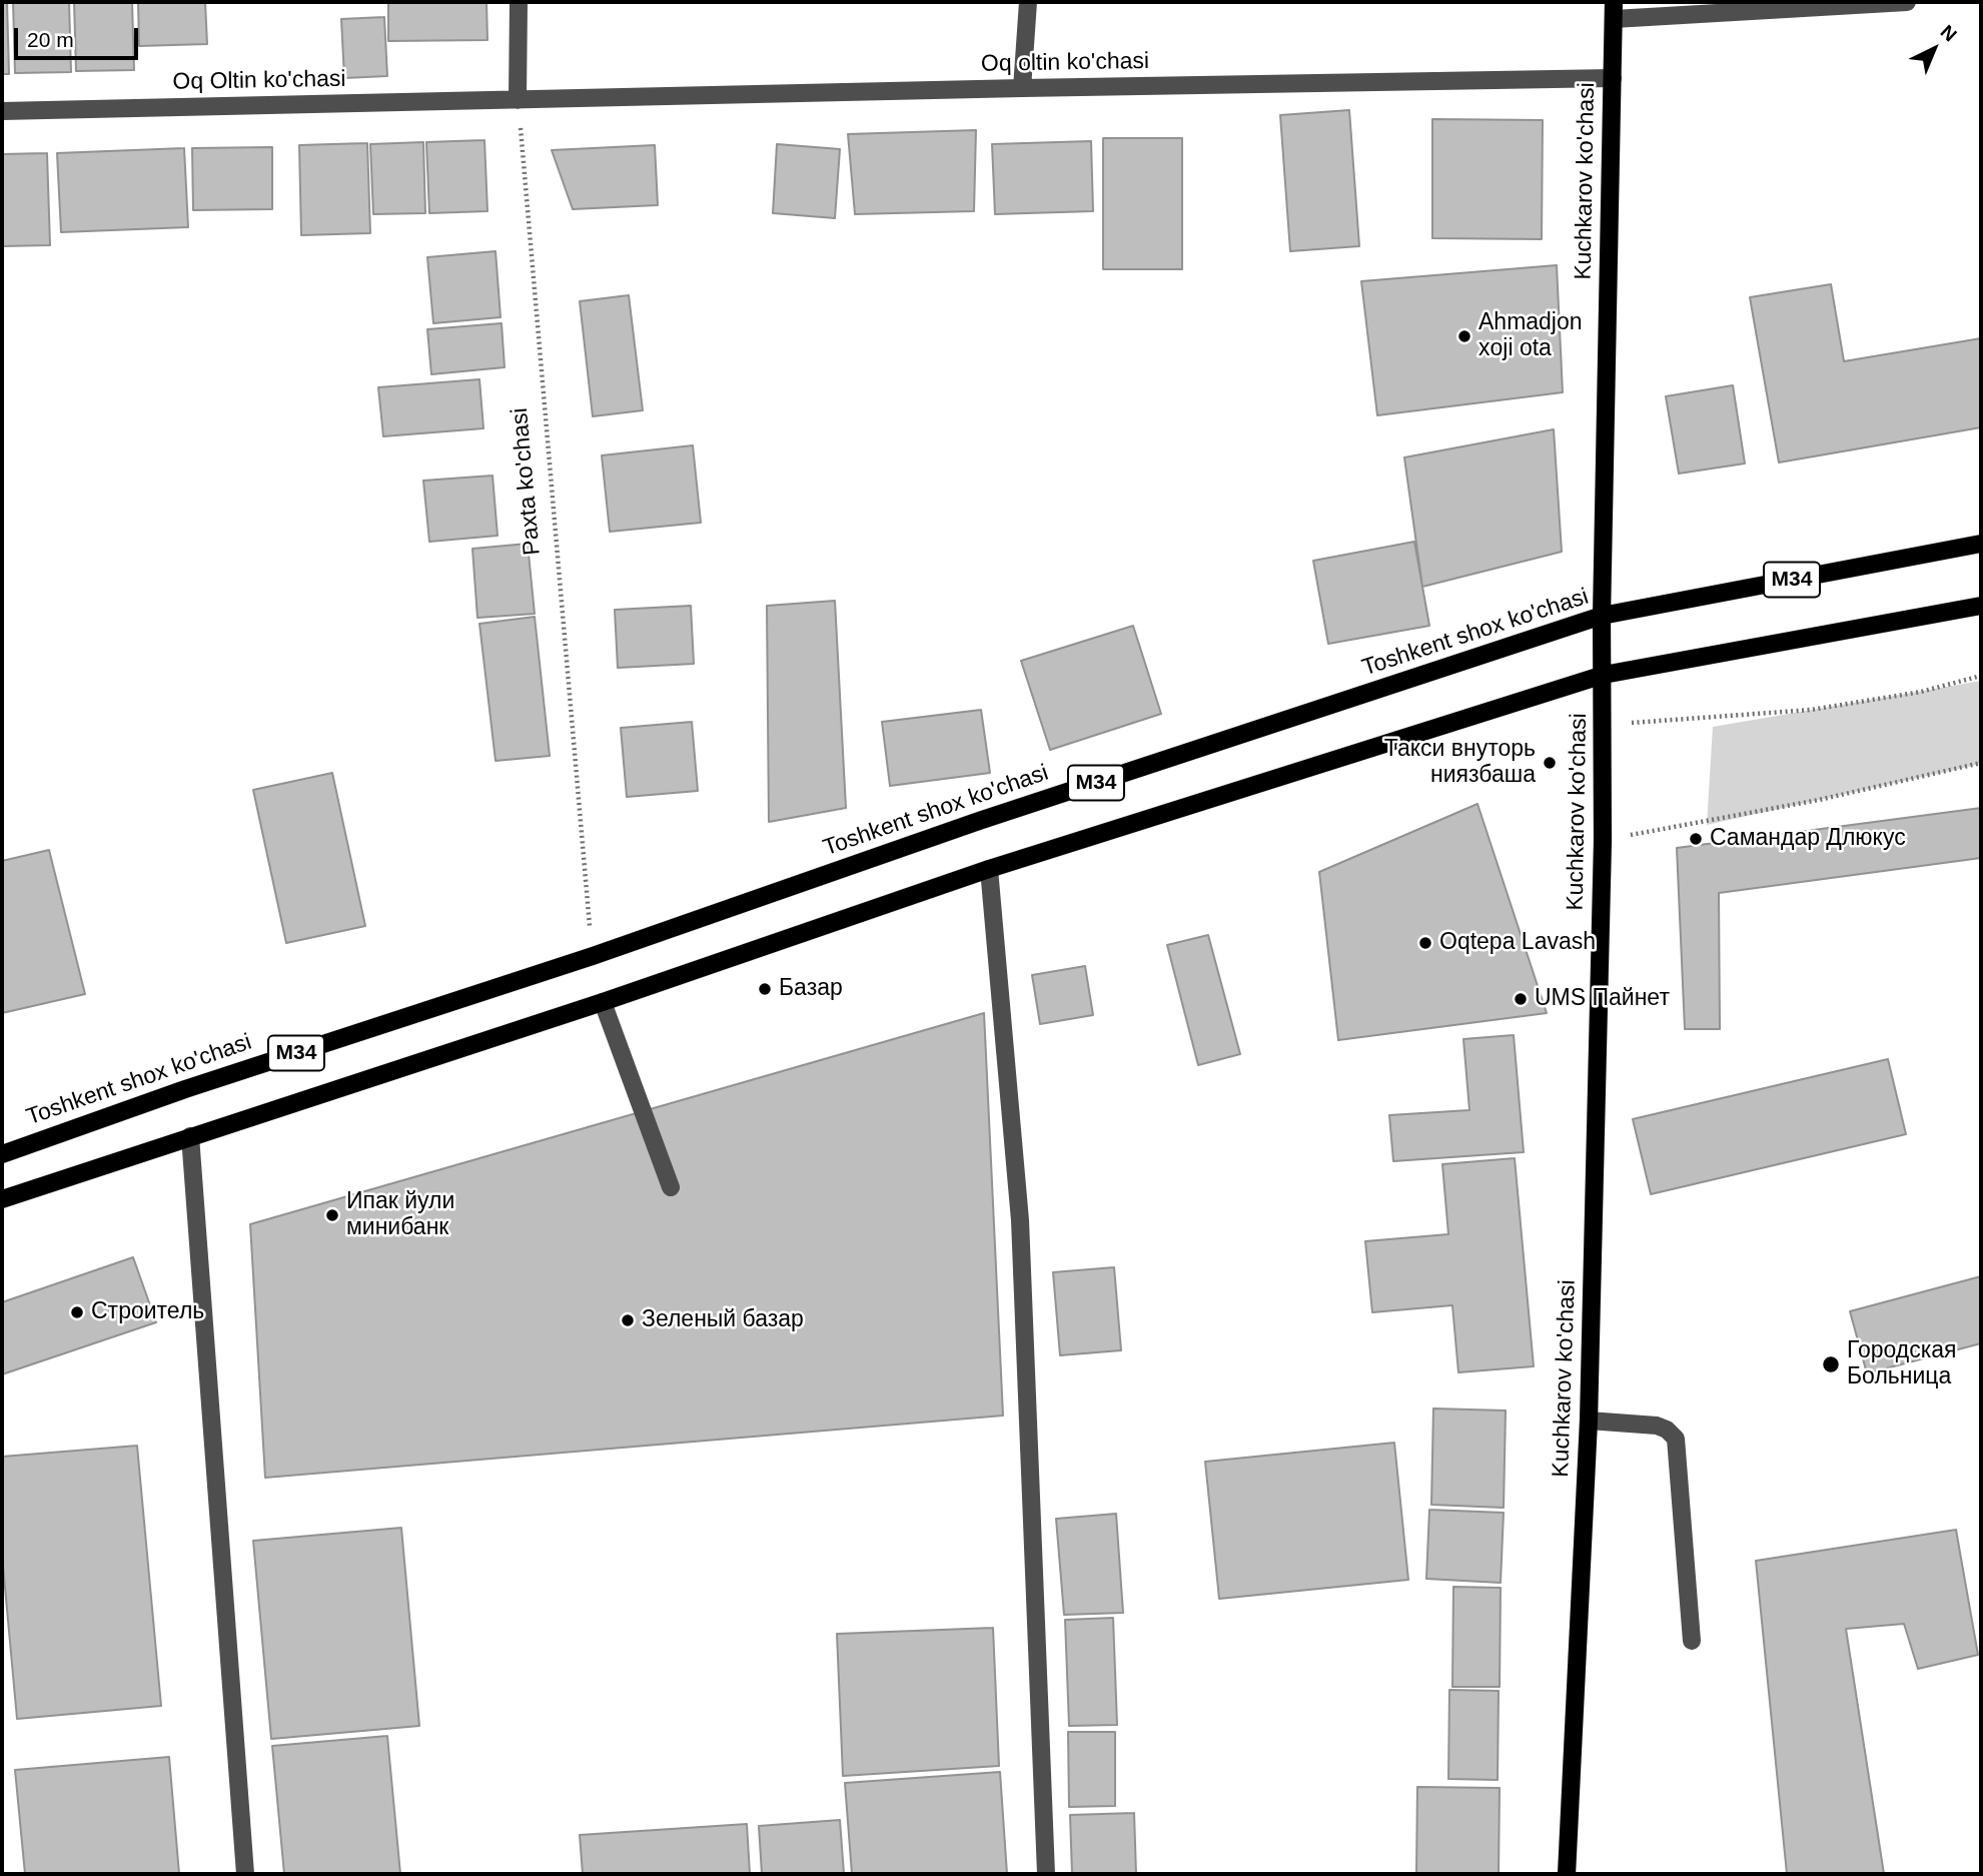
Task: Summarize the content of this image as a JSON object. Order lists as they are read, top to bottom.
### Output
{
  "streets": {
    "main road": ["Kuchkarov ko'chasi", "M34", "Toshkent shox ko'chasi"],
    "street": ["Oq oltin ko'chasi", "Oq Oltin ko'chasi"],
    "path": ["Paxta ko'chasi"]
  },
  "crossings": [
    ["Oq oltin ko'chasi", "Oq Oltin ko'chasi"],
    ["Oq oltin ko'chasi", "Kuchkarov ko'chasi"],
    ["Oq oltin ko'chasi", "Paxta ko'chasi"],
    ["Oq Oltin ko'chasi", "Paxta ko'chasi"],
    ["Kuchkarov ko'chasi", "M34"],
    ["Kuchkarov ko'chasi", "Toshkent shox ko'chasi"],
    ["Paxta ko'chasi", "Toshkent shox ko'chasi"]
  ],
  "places": [
    "Ahmadjon xoji ota",
    "Такси внуторь ниязбаша",
    "Самандар Длюкус",
    "Oqtepa Lavash",
    "Базар",
    "UMS Пайнет",
    "Ипак йули минибанк",
    "Строитель",
    "Зеленый базар",
    "Городская Больница"
  ],
  "scale_bar": "20 m",
  "north": "top right"
}
